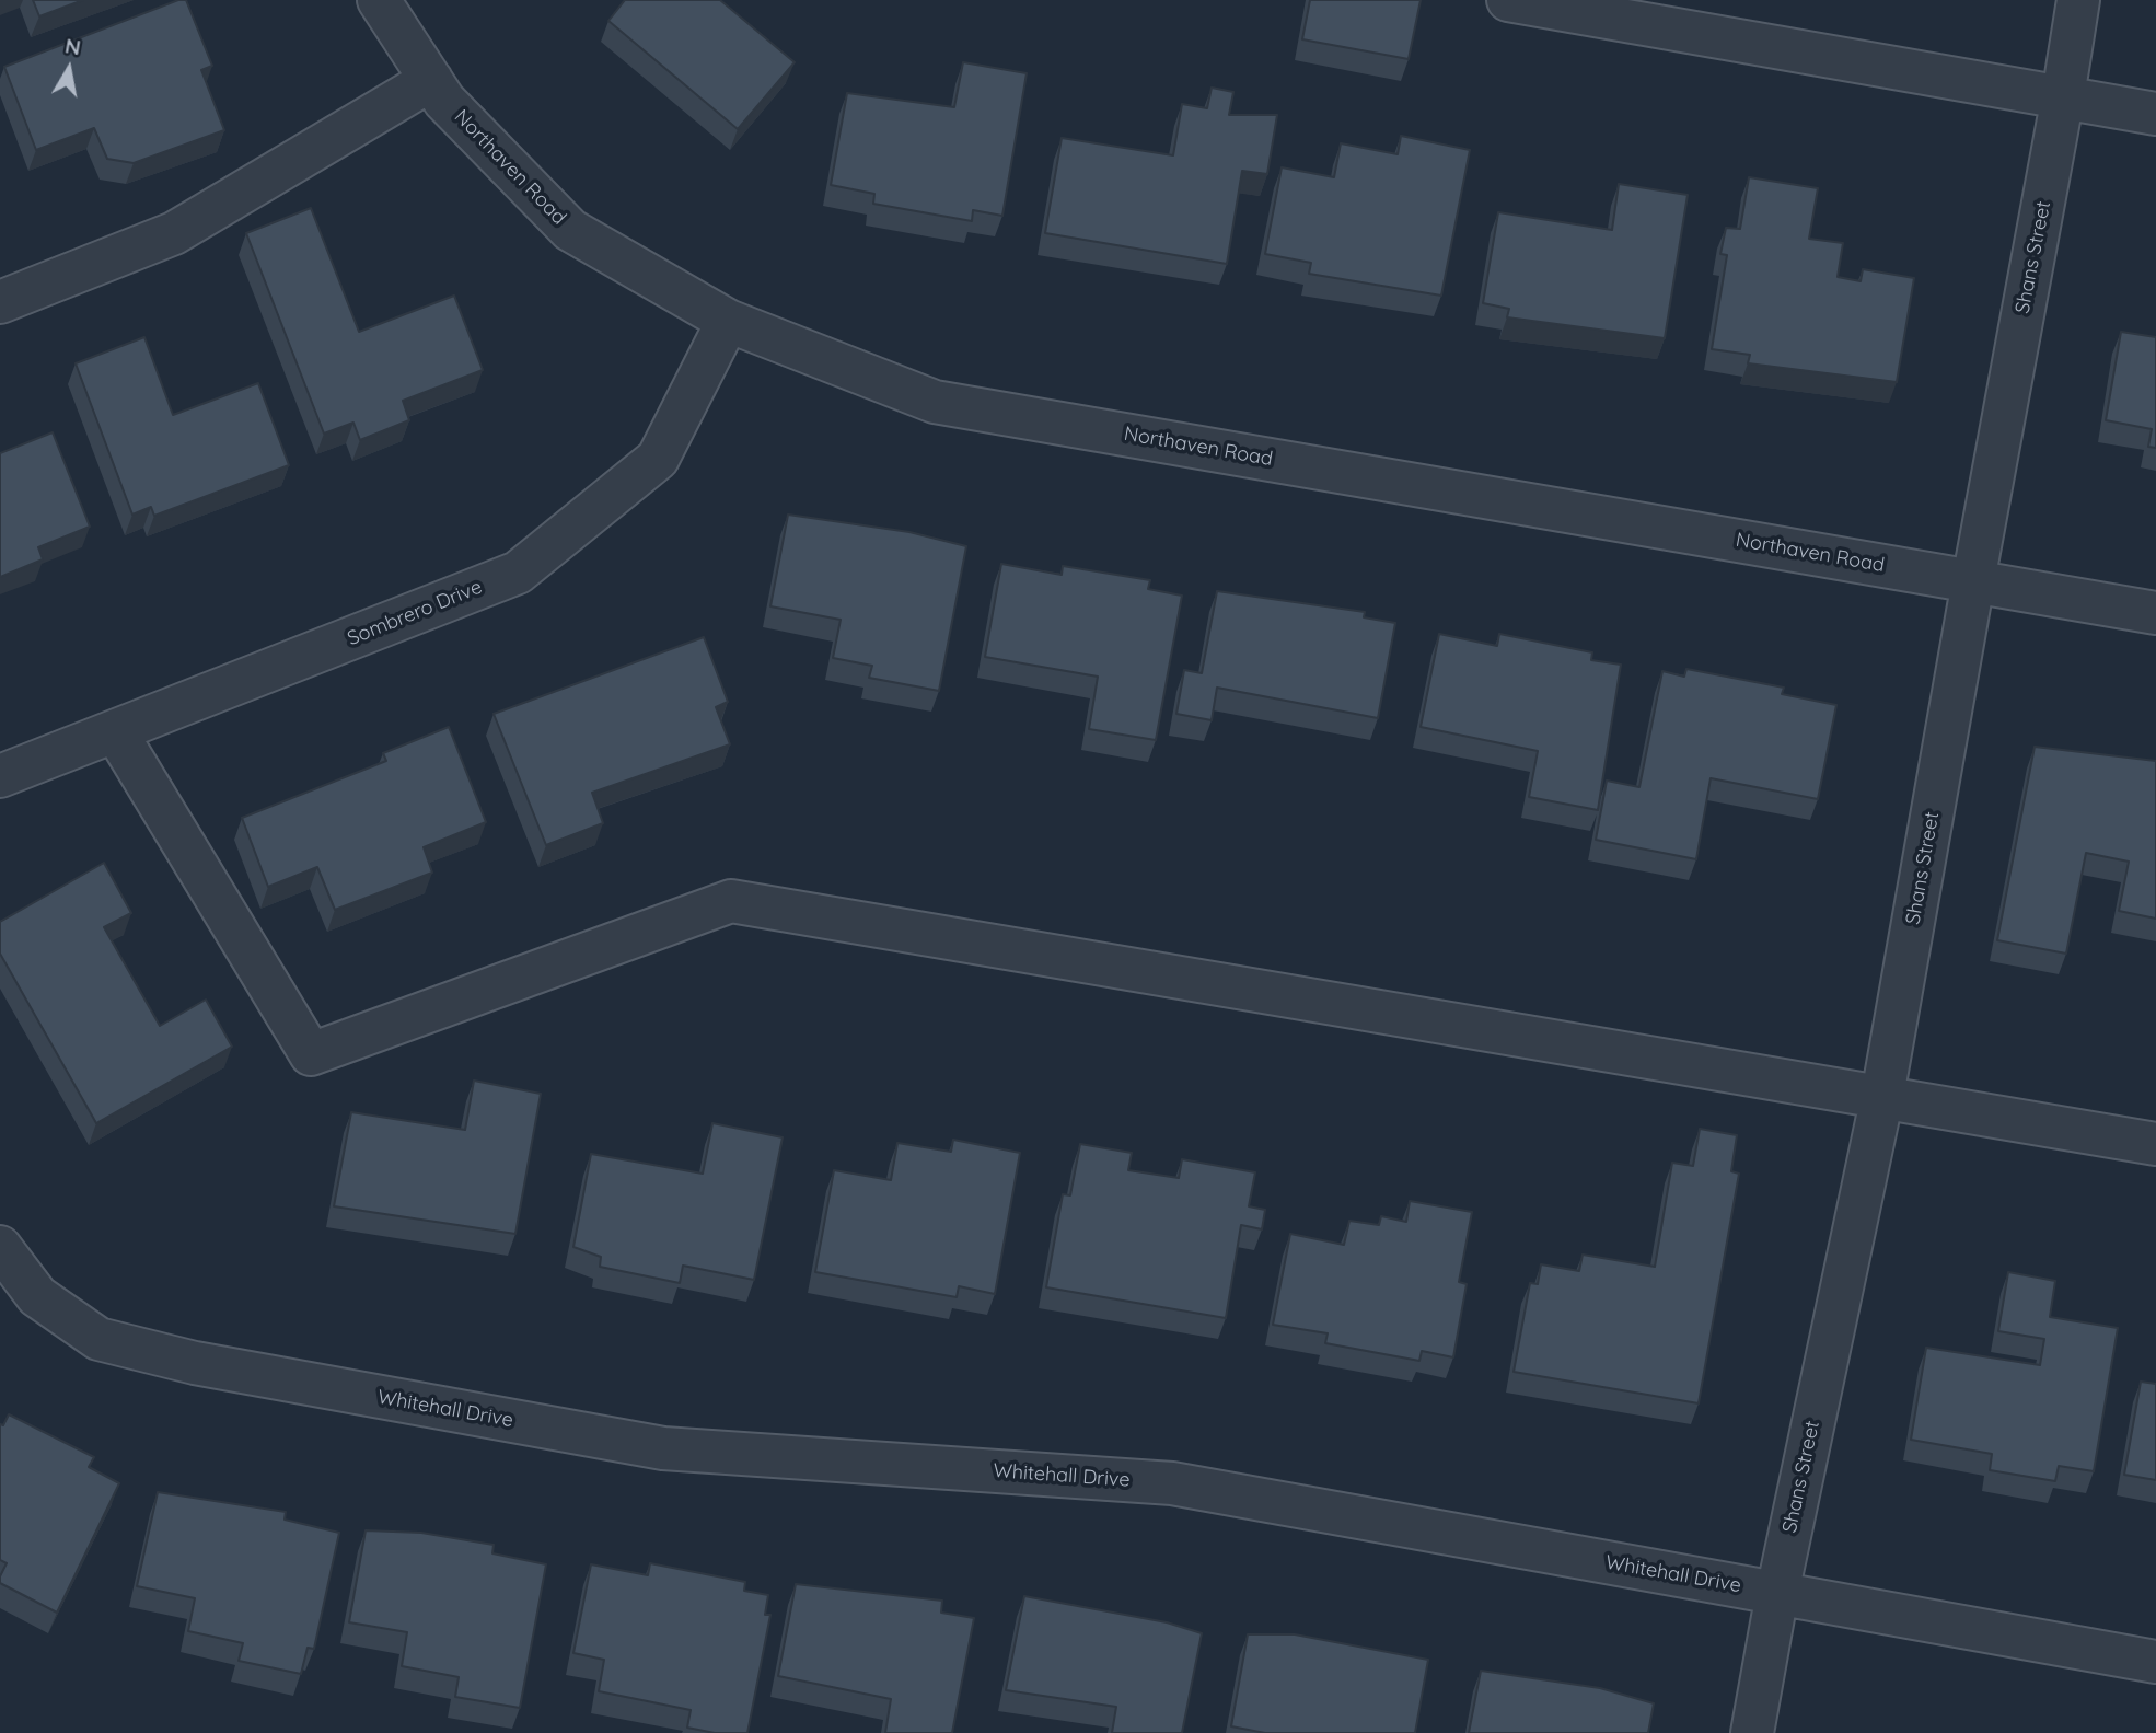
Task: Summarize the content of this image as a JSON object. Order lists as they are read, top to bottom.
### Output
{
  "streets": {
    "street": [
      "Northaven Road",
      "Shans Street",
      "Sombrero Drive",
      "Whitehall Drive"
    ]
  },
  "crossings": [
    ["Northaven Road", "Shans Street"],
    ["Northaven Road", "Sombrero Drive"],
    ["Shans Street", "Whitehall Drive"]
  ],
  "north": "top"
}
